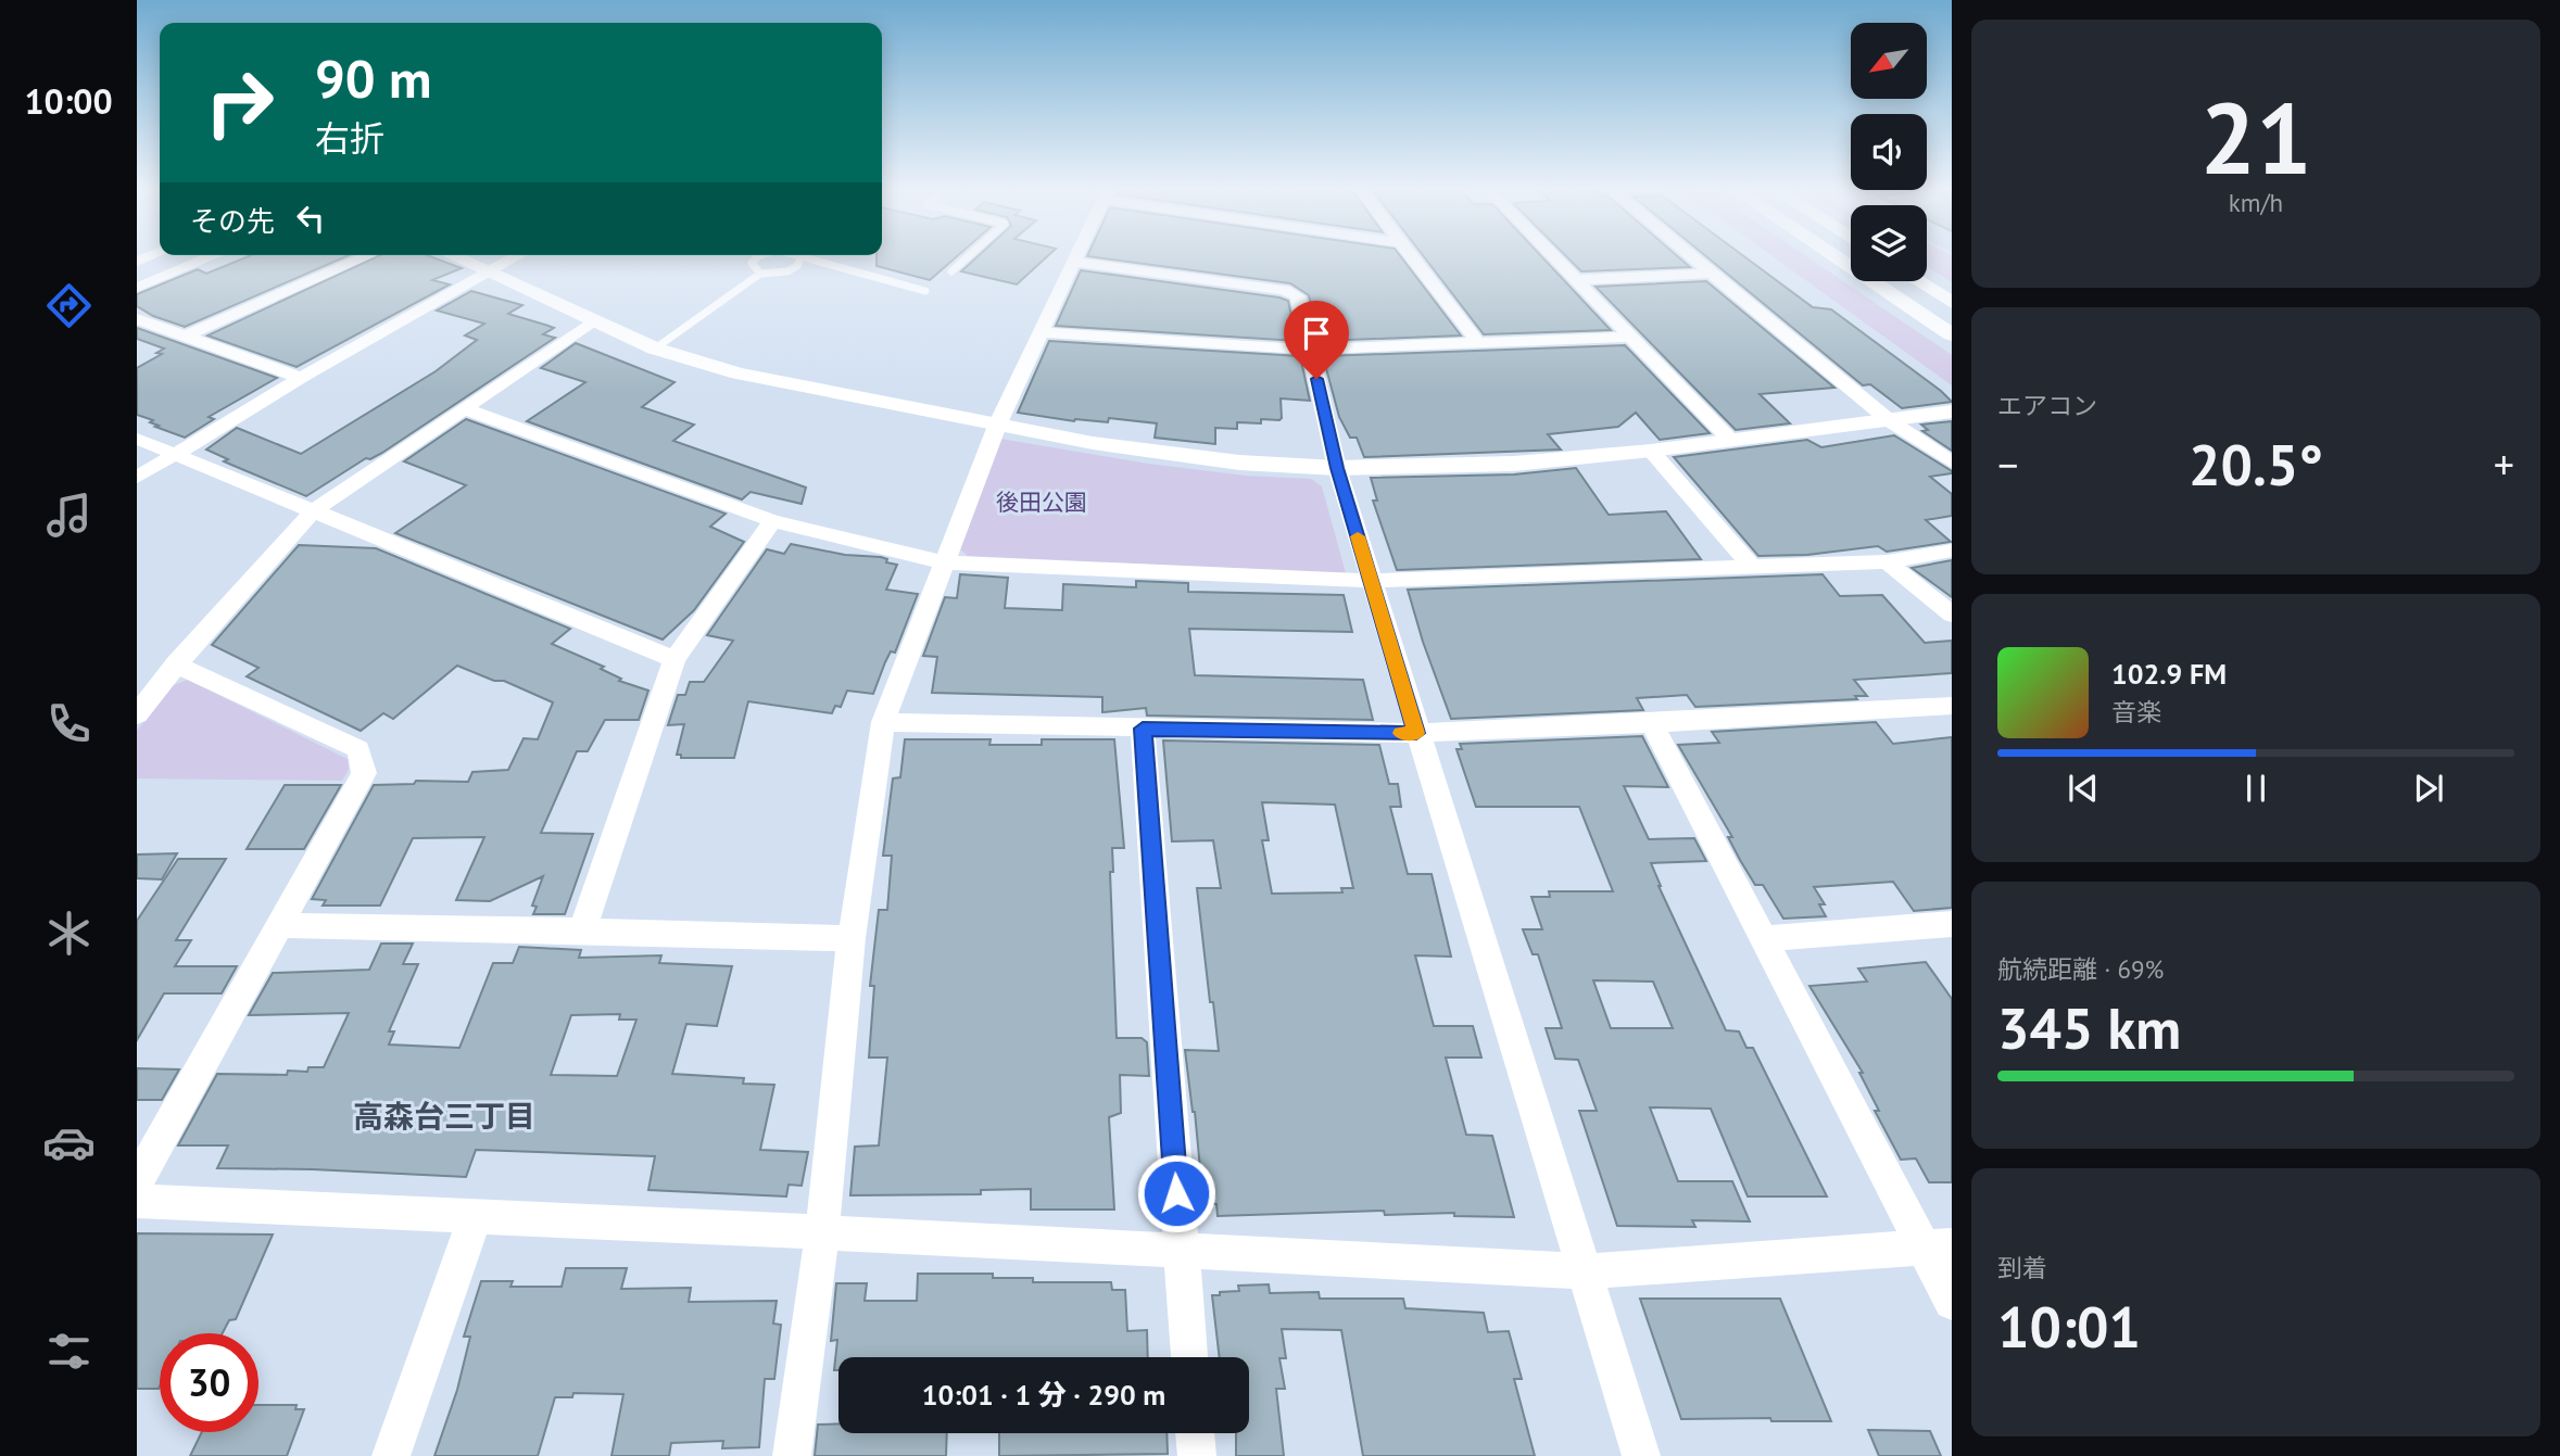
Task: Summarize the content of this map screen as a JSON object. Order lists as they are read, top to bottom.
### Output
{
  "districts": ["高森台三丁目"],
  "parks": ["後田公園"],
  "north": "bottom left",
  "page": {
    "tabs": "10:00",
    "tile": [
      ["21", "km/h"],
      "エアコン",
      ["航続距離 · 69%", "345 km"],
      ["到着", "10:01"]
    ],
    "turn": ["90 m", "右折"],
    "then": "その先",
    "heat": ["−", "20.5°", "+"],
    "song": ["102.9 FM", "音楽"],
    "limit": "30",
    "trip": "10:01 · 1 分 · 290 m"
  }
}
